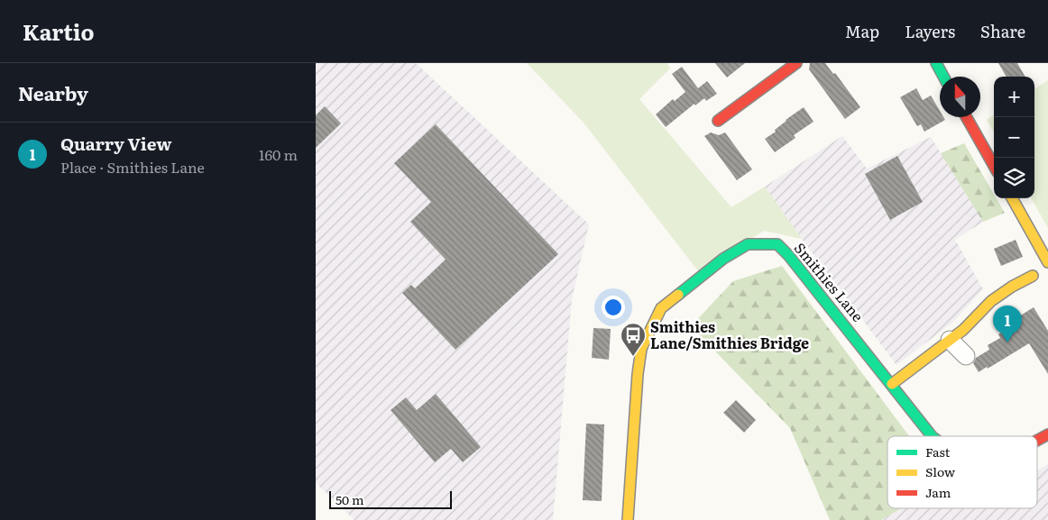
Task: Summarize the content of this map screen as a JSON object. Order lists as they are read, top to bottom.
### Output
{
  "streets": {
    "street": ["Smithies Lane"]
  },
  "places": {
    "bus stop": ["Smithies Lane/Smithies Bridge"]
  },
  "legend": ["Fast", "Slow", "Jam"],
  "scale_bar": "50 m",
  "north": "top",
  "page": {
    "header": "Kartio",
    "nav": ["Map", "Layers", "Share"],
    "heading": "Nearby",
    "map_buttons": ["+", "−"],
    "list": [
      {
        "mark": "1",
        "name": "Quarry View",
        "note": "Place · Smithies Lane",
        "value": "160 m"
      }
    ],
    "pins": "1",
    "scale": "50 m"
  }
}
